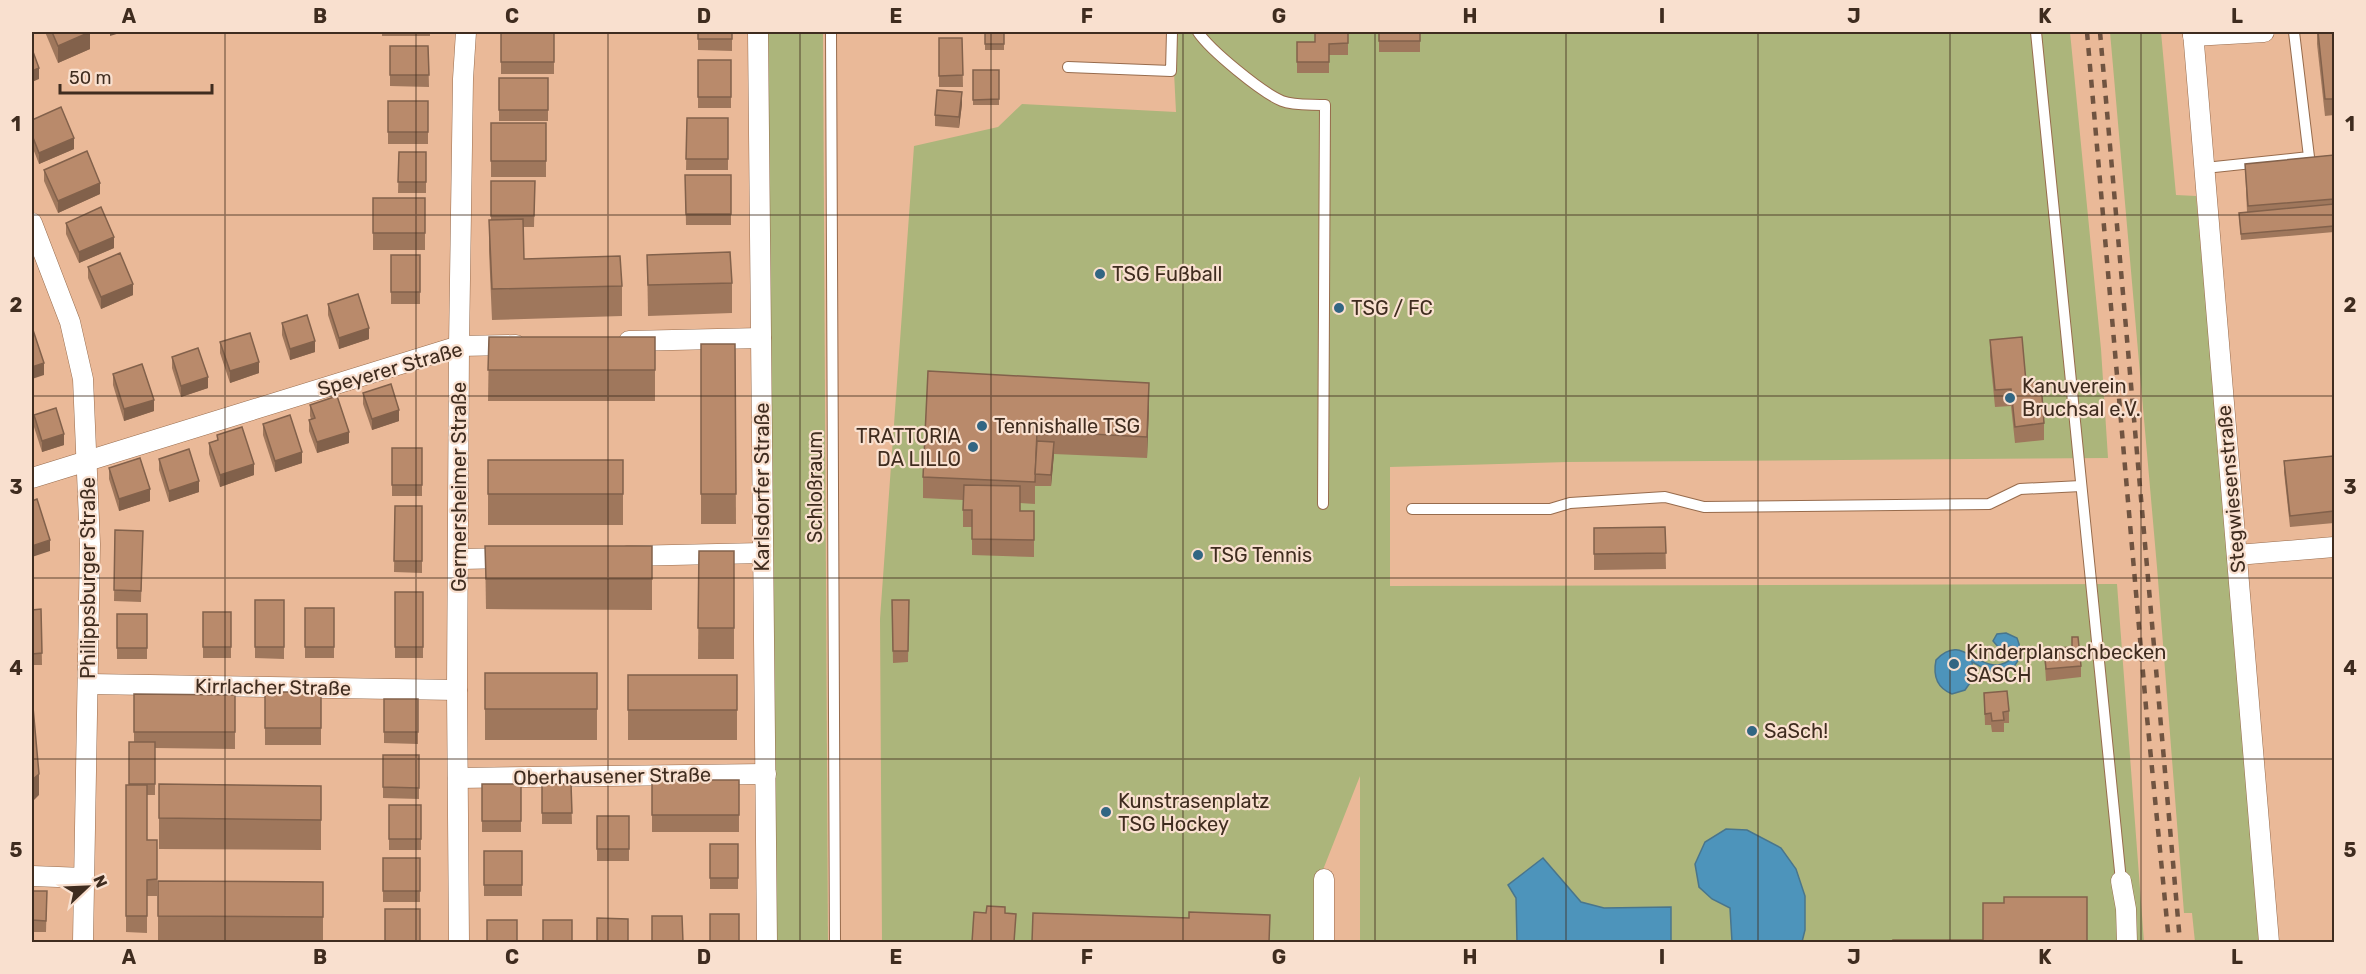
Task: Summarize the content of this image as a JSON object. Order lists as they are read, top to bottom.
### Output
{
  "streets": {
    "street": [
      "Speyerer Straße",
      "Germersheimer Straße",
      "Karlsdorfer Straße",
      "Stegwiesenstraße",
      "Philippsburger Straße",
      "Kirrlacher Straße",
      "Oberhausener Straße"
    ],
    "lane": ["Schloßraum"]
  },
  "crossings": [
    ["Speyerer Straße", "Germersheimer Straße"],
    ["Speyerer Straße", "Philippsburger Straße"],
    ["Germersheimer Straße", "Kirrlacher Straße"],
    ["Germersheimer Straße", "Oberhausener Straße"],
    ["Karlsdorfer Straße", "Oberhausener Straße"],
    ["Philippsburger Straße", "Kirrlacher Straße"]
  ],
  "places": [
    "TSG Fußball",
    "TSG / FC",
    "Kanuverein Bruchsal e.V.",
    "Tennishalle TSG",
    "TRATTORIA DA LILLO",
    "TSG Tennis",
    "Kinderplanschbecken SASCH",
    "SaSch!",
    "Kunstrasenplatz TSG Hockey"
  ],
  "scale_bar": "50 m",
  "north": "top right",
  "grid": {
    "columns": [
      "A",
      "B",
      "C",
      "D",
      "E",
      "F",
      "G",
      "H",
      "I",
      "J",
      "K",
      "L"
    ],
    "rows": [
      "1",
      "2",
      "3",
      "4",
      "5"
    ]
  }
}
